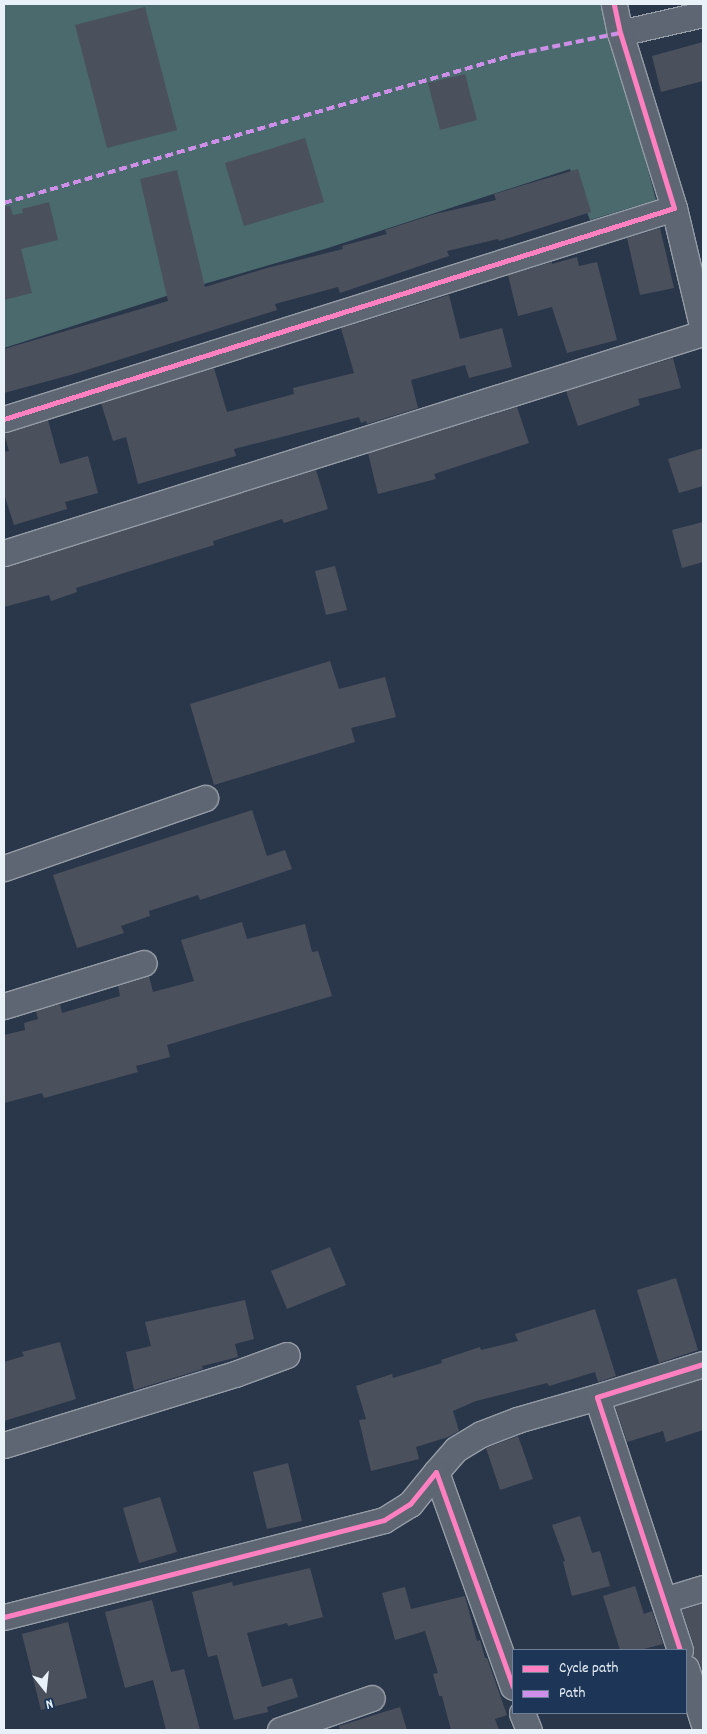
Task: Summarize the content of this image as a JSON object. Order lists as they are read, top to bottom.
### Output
{
  "legend": ["Cycle path", "Path"],
  "north": "bottom"
}
